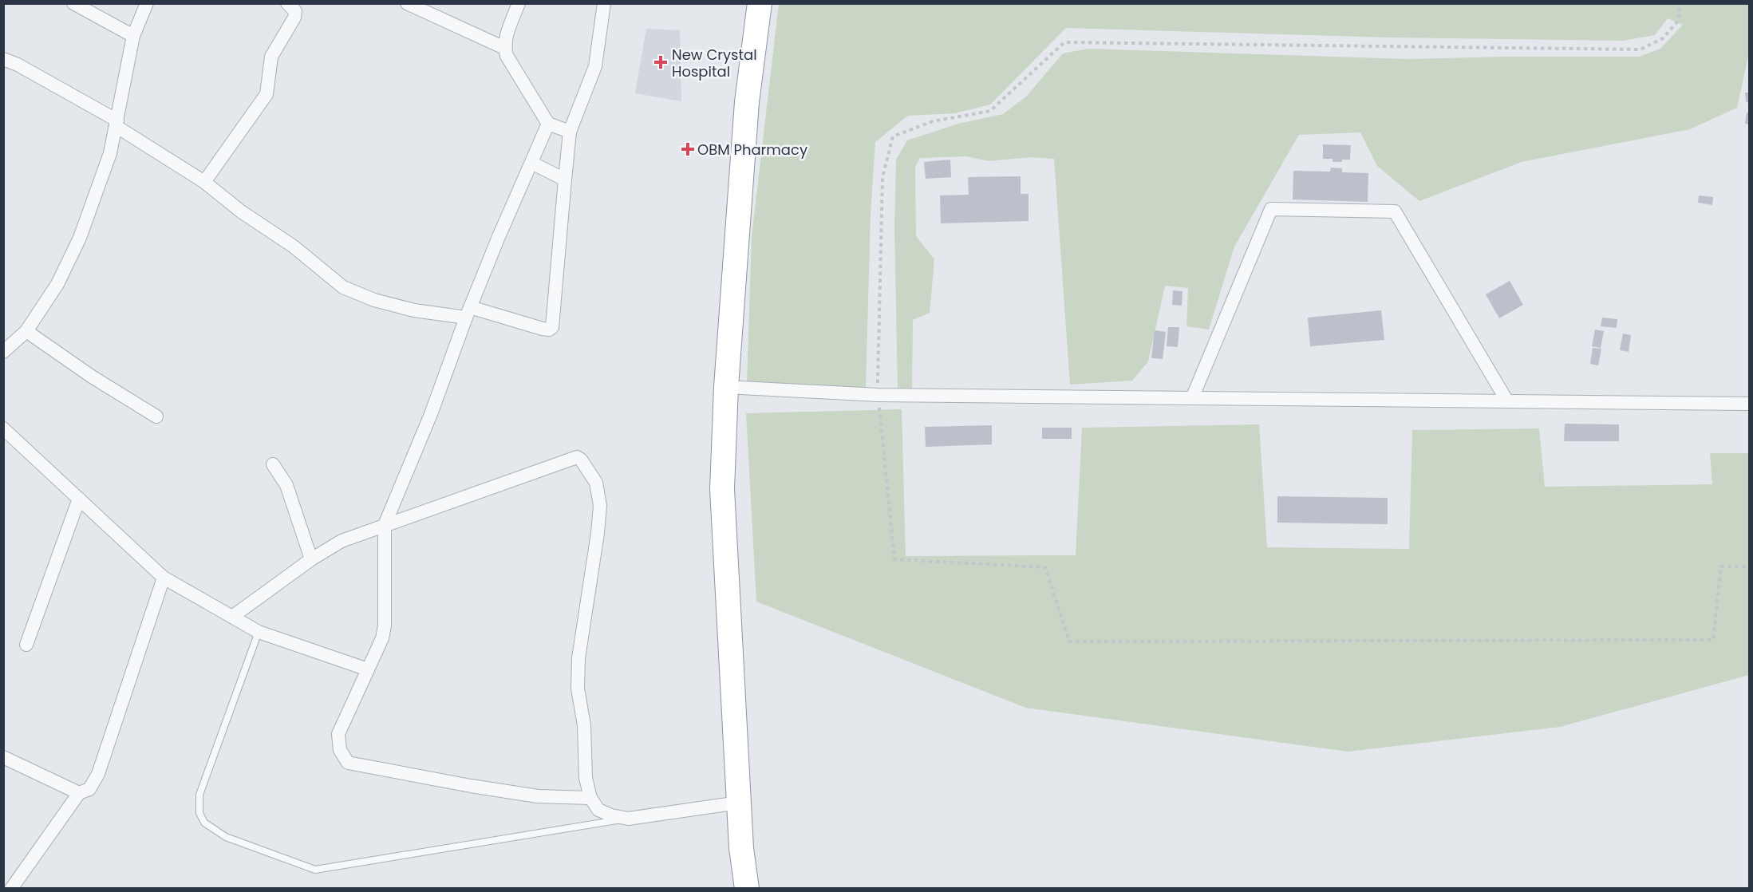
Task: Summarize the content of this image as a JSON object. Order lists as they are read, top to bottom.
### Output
{
  "places": {
    "health": ["New Crystal Hospital", "OBM Pharmacy"]
  }
}
